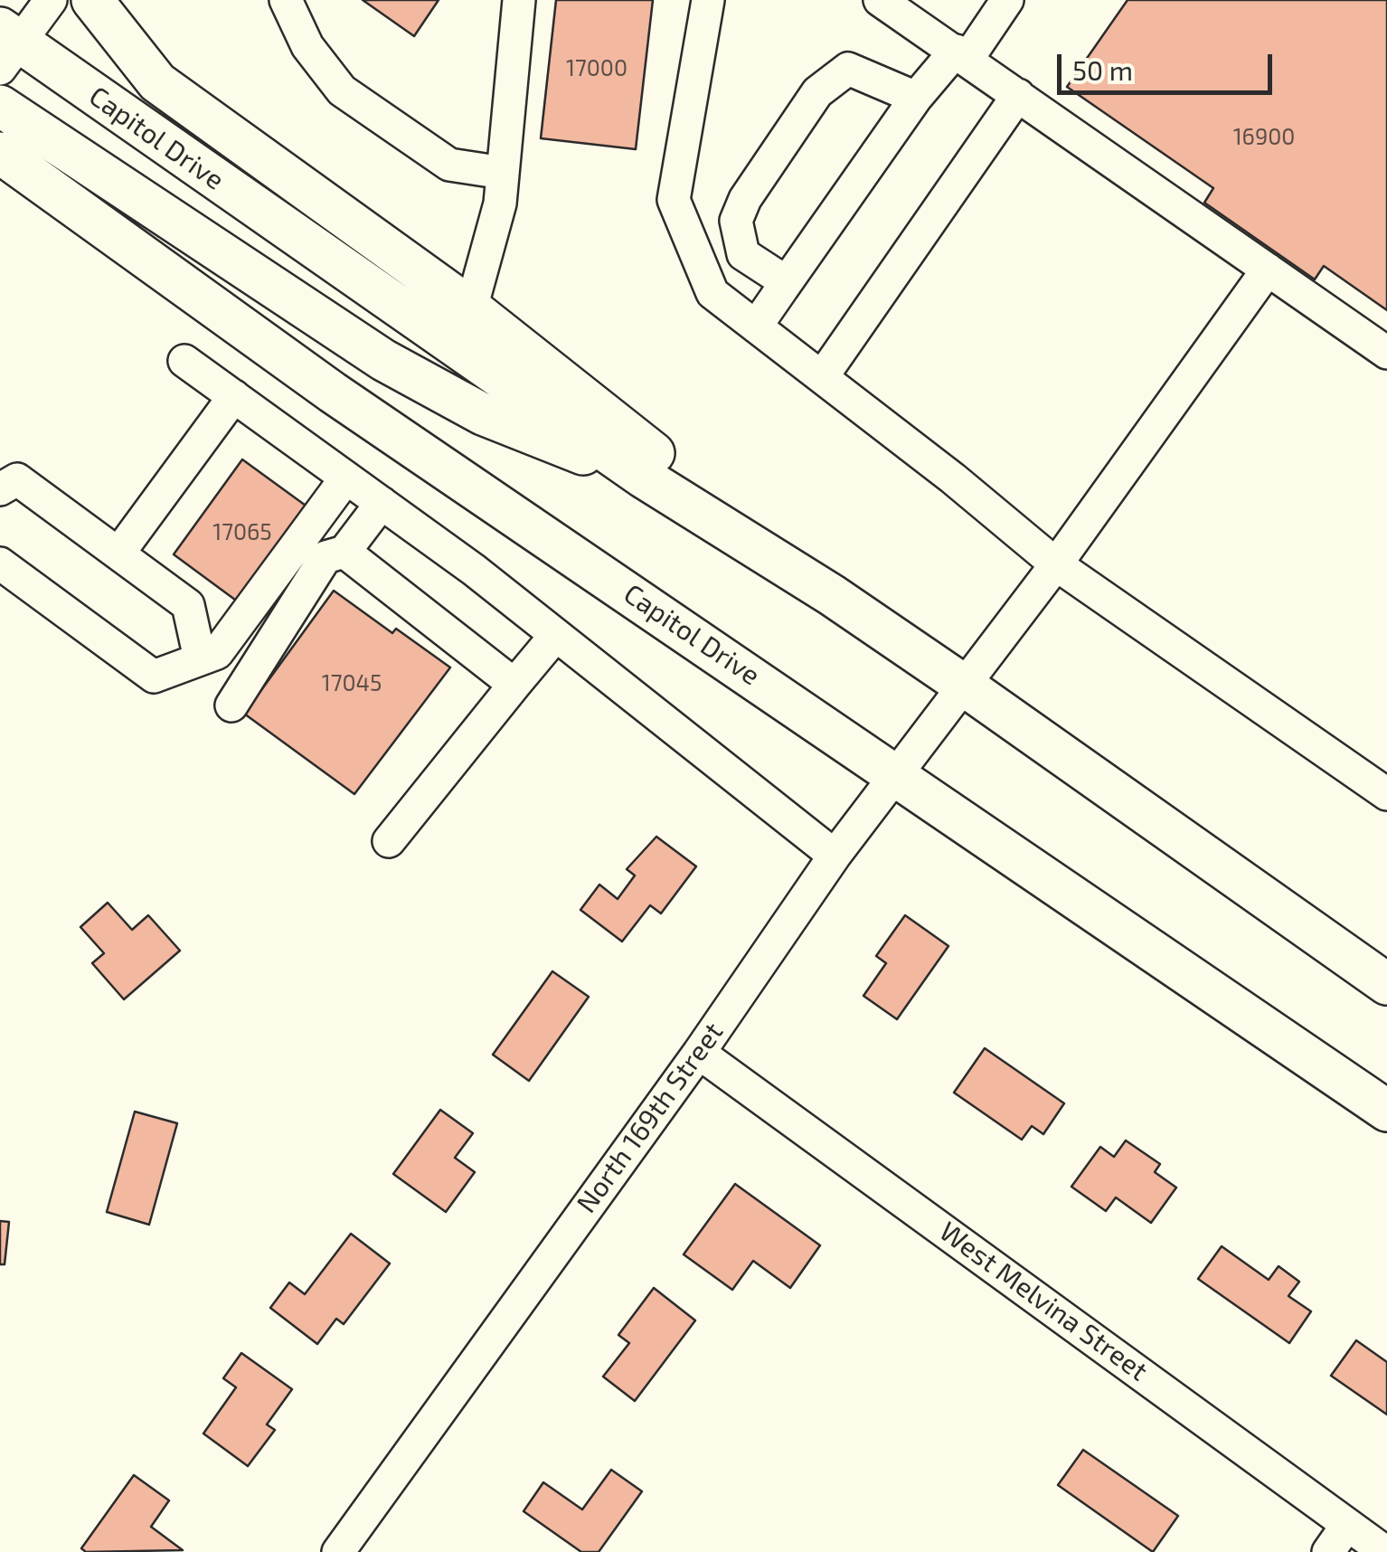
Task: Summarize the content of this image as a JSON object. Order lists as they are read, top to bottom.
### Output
{
  "streets": {
    "main road": ["Capitol Drive"],
    "street": ["North 169th Street", "West Melvina Street"]
  },
  "crossings": [
    ["Capitol Drive", "North 169th Street"],
    ["North 169th Street", "West Melvina Street"]
  ],
  "house_numbers": [
    "17000",
    "16900",
    "17065",
    "17045"
  ],
  "scale_bar": "50 m"
}
